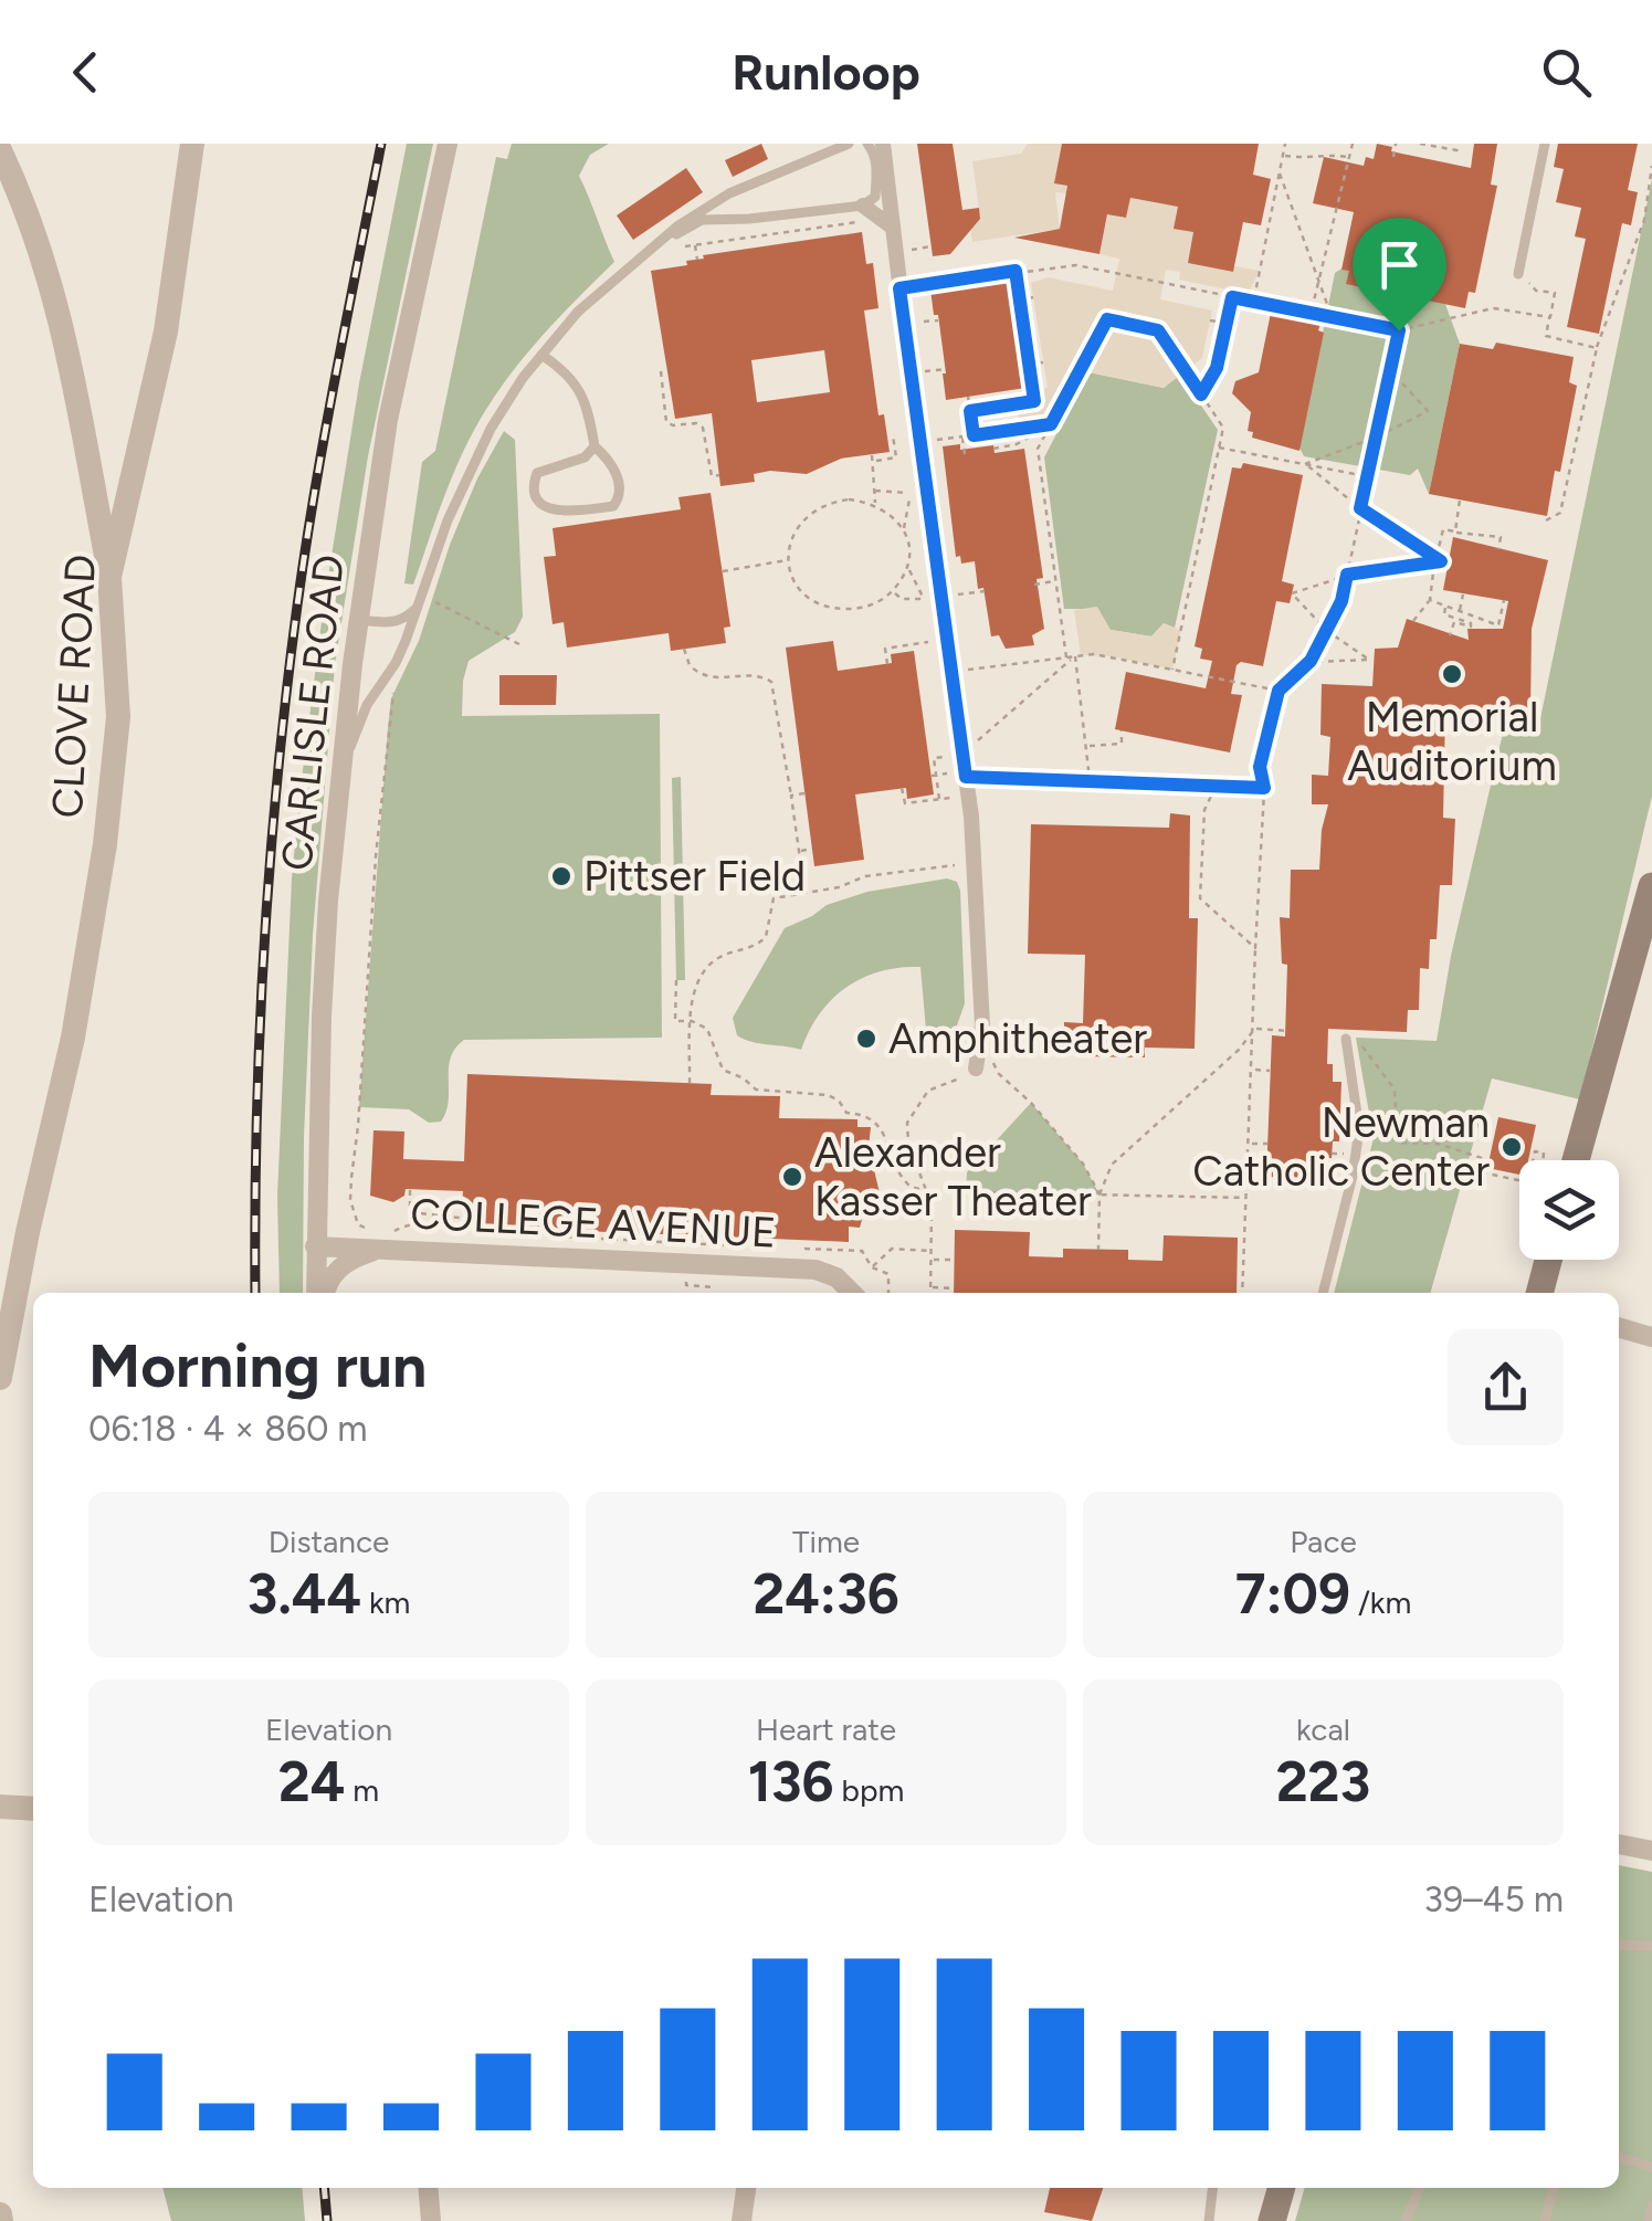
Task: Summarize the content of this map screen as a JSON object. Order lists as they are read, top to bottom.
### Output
{
  "streets": {
    "street": ["CLOVE ROAD", "CARLISLE ROAD", "COLLEGE AVENUE"]
  },
  "crossings": [
    ["CARLISLE ROAD", "COLLEGE AVENUE"]
  ],
  "places": [
    "Memorial Auditorium",
    "Pittser Field",
    "Amphitheater",
    "Newman Catholic Center",
    "Alexander Kasser Theater"
  ],
  "page": {
    "header": "Runloop",
    "heading": ["Morning run", "06:18 · 4 × 860 m"],
    "stats": [
      ["Distance", "3.44 km"],
      ["Time", "24:36"],
      ["Pace", "7:09 /km"],
      ["Elevation", "24 m"],
      ["Heart rate", "136 bpm"],
      ["kcal", "223"]
    ],
    "chart": ["Elevation", "39–45 m"]
  }
}
